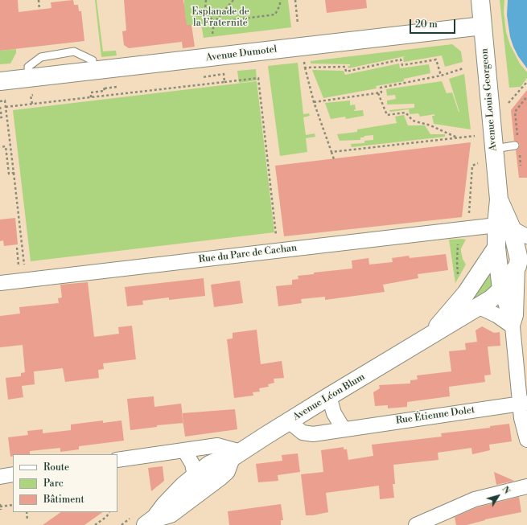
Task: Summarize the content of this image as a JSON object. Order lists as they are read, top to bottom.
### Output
{
  "streets": {
    "main road": ["Avenue Dumotel", "Avenue Louis Georgeon", "Avenue Léon Blum"],
    "street": ["Rue du Parc de Cachan", "Rue Étienne Dolet"]
  },
  "crossings": [
    ["Avenue Dumotel", "Avenue Louis Georgeon"],
    ["Avenue Louis Georgeon", "Rue du Parc de Cachan"],
    ["Avenue Louis Georgeon", "Avenue Léon Blum"],
    ["Avenue Louis Georgeon", "Rue Étienne Dolet"],
    ["Avenue Léon Blum", "Rue Étienne Dolet"]
  ],
  "parks": ["Esplanade de la Fraternité"],
  "legend": ["Route", "Parc", "Bâtiment"],
  "scale_bar": "20 m",
  "north": "top right"
}
